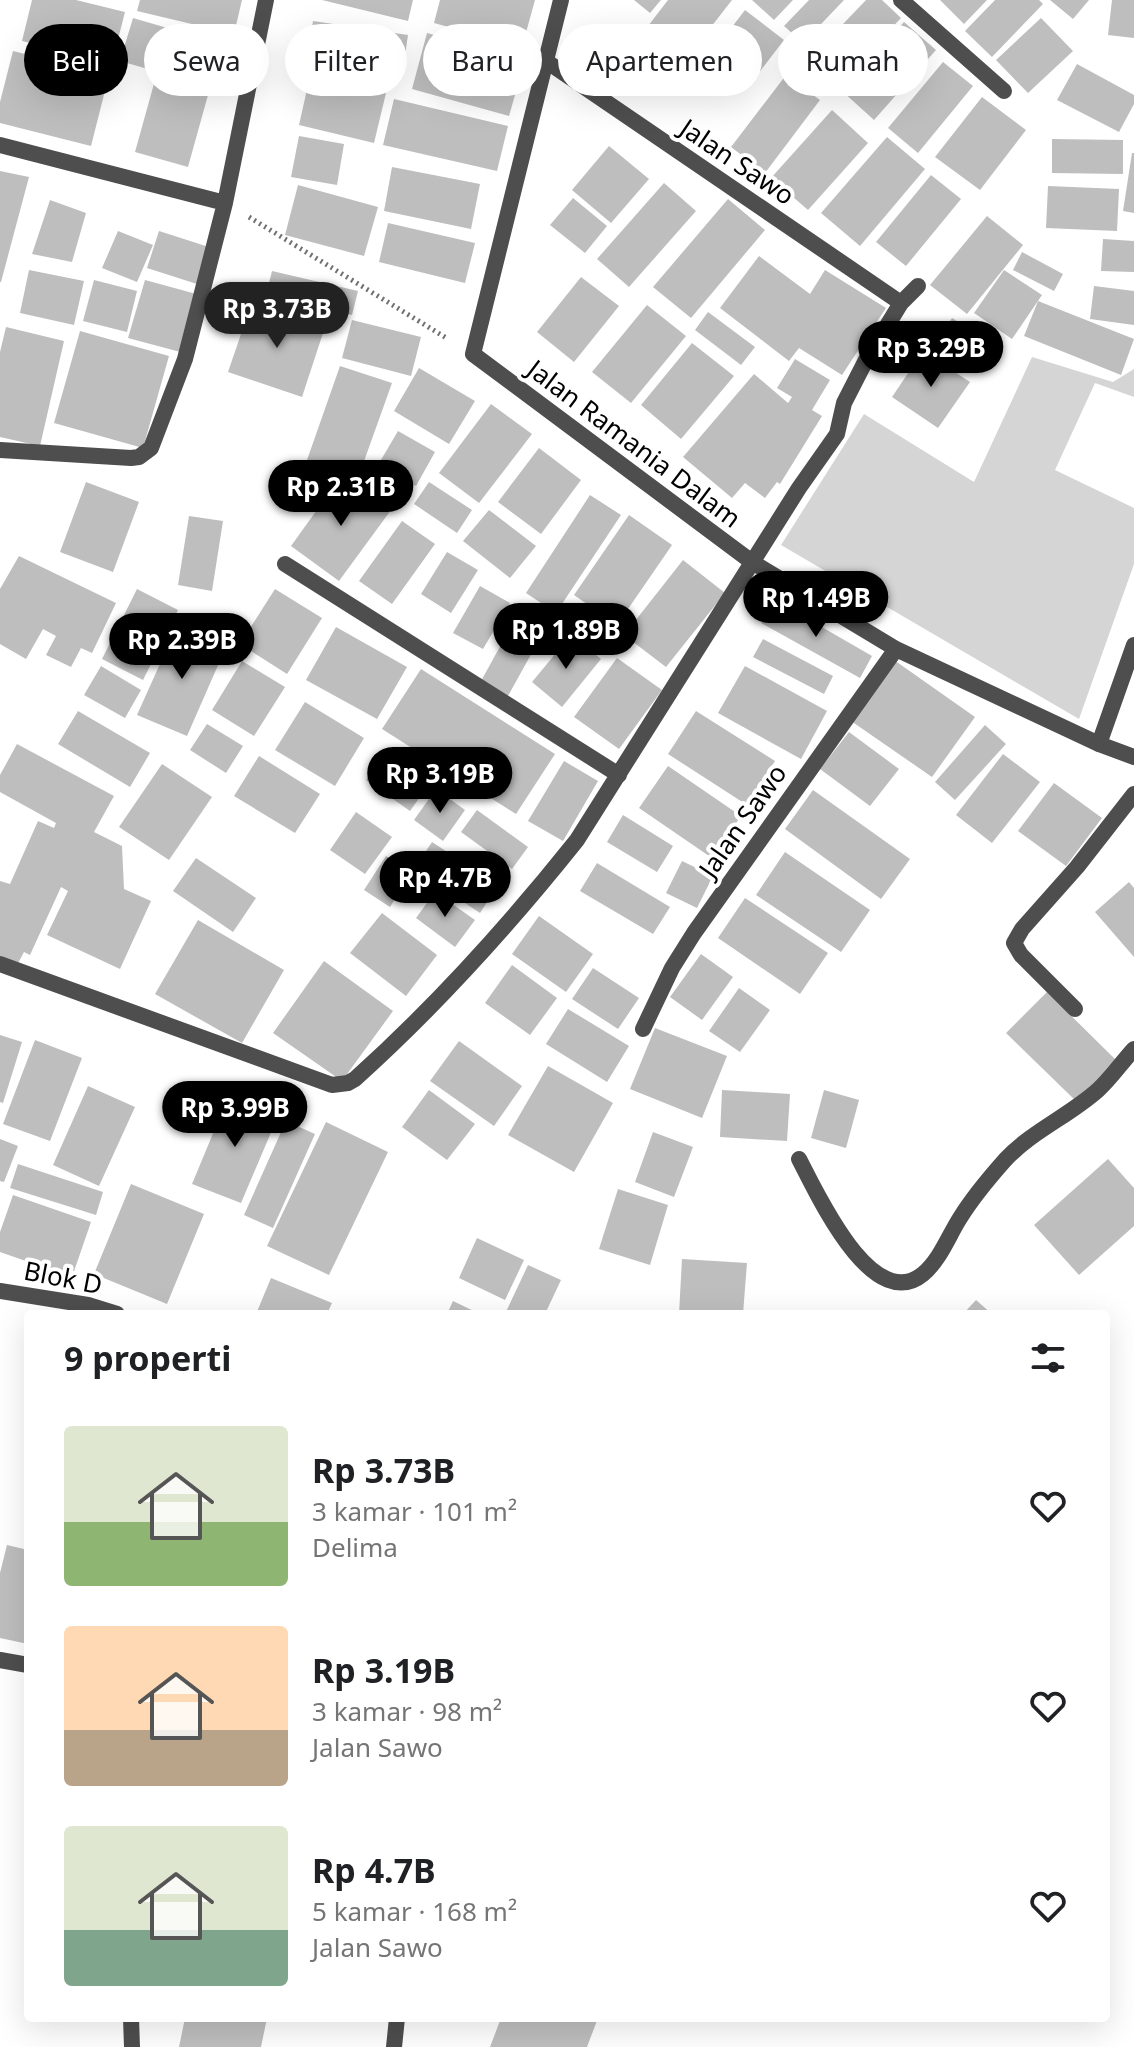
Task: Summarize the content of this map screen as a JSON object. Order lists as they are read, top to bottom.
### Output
{
  "streets": {
    "street": ["Jalan Sawo", "Jalan Ramania Dalam", "Blok D"]
  },
  "crossings": [
    ["Jalan Sawo", "Jalan Ramania Dalam"]
  ],
  "page": {
    "chip": [
      "Beli",
      "Sewa",
      "Filter",
      "Baru",
      "Apartemen",
      "Rumah"
    ],
    "price": [
      "Rp 3.73B",
      "Rp 3.29B",
      "Rp 2.31B",
      "Rp 1.49B",
      "Rp 1.89B",
      "Rp 2.39B",
      "Rp 3.19B",
      "Rp 4.7B",
      "Rp 3.99B"
    ],
    "heading": "9 properti",
    "list": [
      {
        "name": "Rp 3.73B",
        "note": "3 kamar · 101 m² · Delima"
      },
      {
        "name": "Rp 3.19B",
        "note": "3 kamar · 98 m² · Jalan Sawo"
      },
      {
        "name": "Rp 4.7B",
        "note": "5 kamar · 168 m² · Jalan Sawo"
      }
    ]
  }
}
